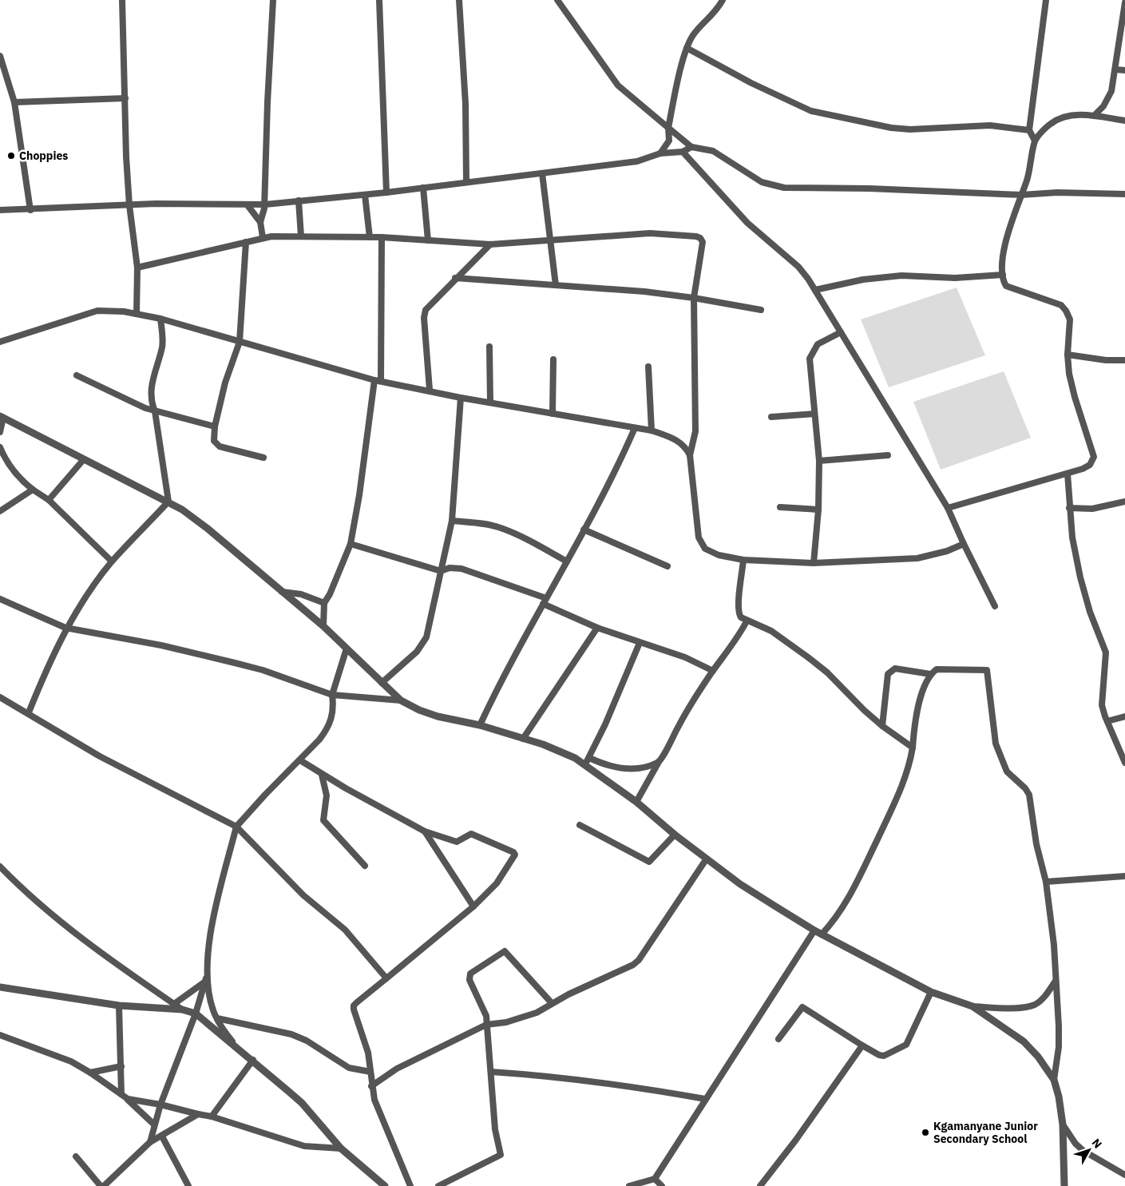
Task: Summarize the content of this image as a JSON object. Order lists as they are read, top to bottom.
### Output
{
  "places": ["Choppies", "Kgamanyane Junior Secondary School"],
  "north": "top right"
}
